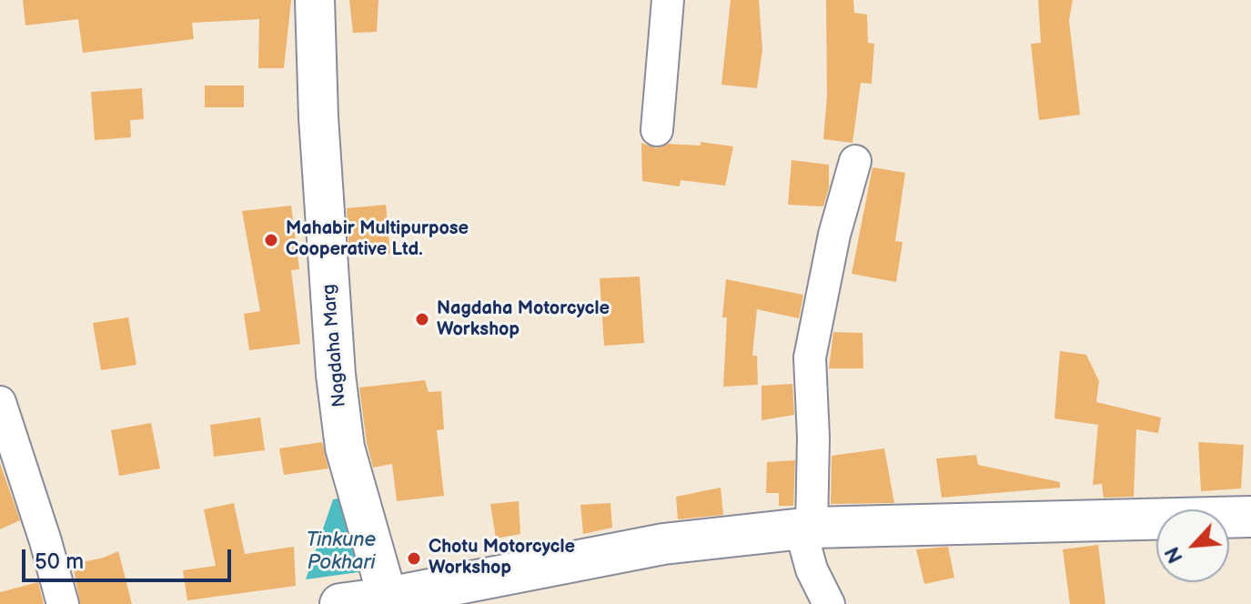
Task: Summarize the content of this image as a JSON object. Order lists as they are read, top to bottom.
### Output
{
  "streets": {
    "street": ["Nagdaha Marg"]
  },
  "water": ["Tinkune Pokhari"],
  "places": ["Mahabir Multipurpose Cooperative Ltd.", "Nagdaha Motorcycle Workshop", "Chotu Motorcycle Workshop"],
  "scale_bar": "50 m",
  "north": "bottom left"
}
